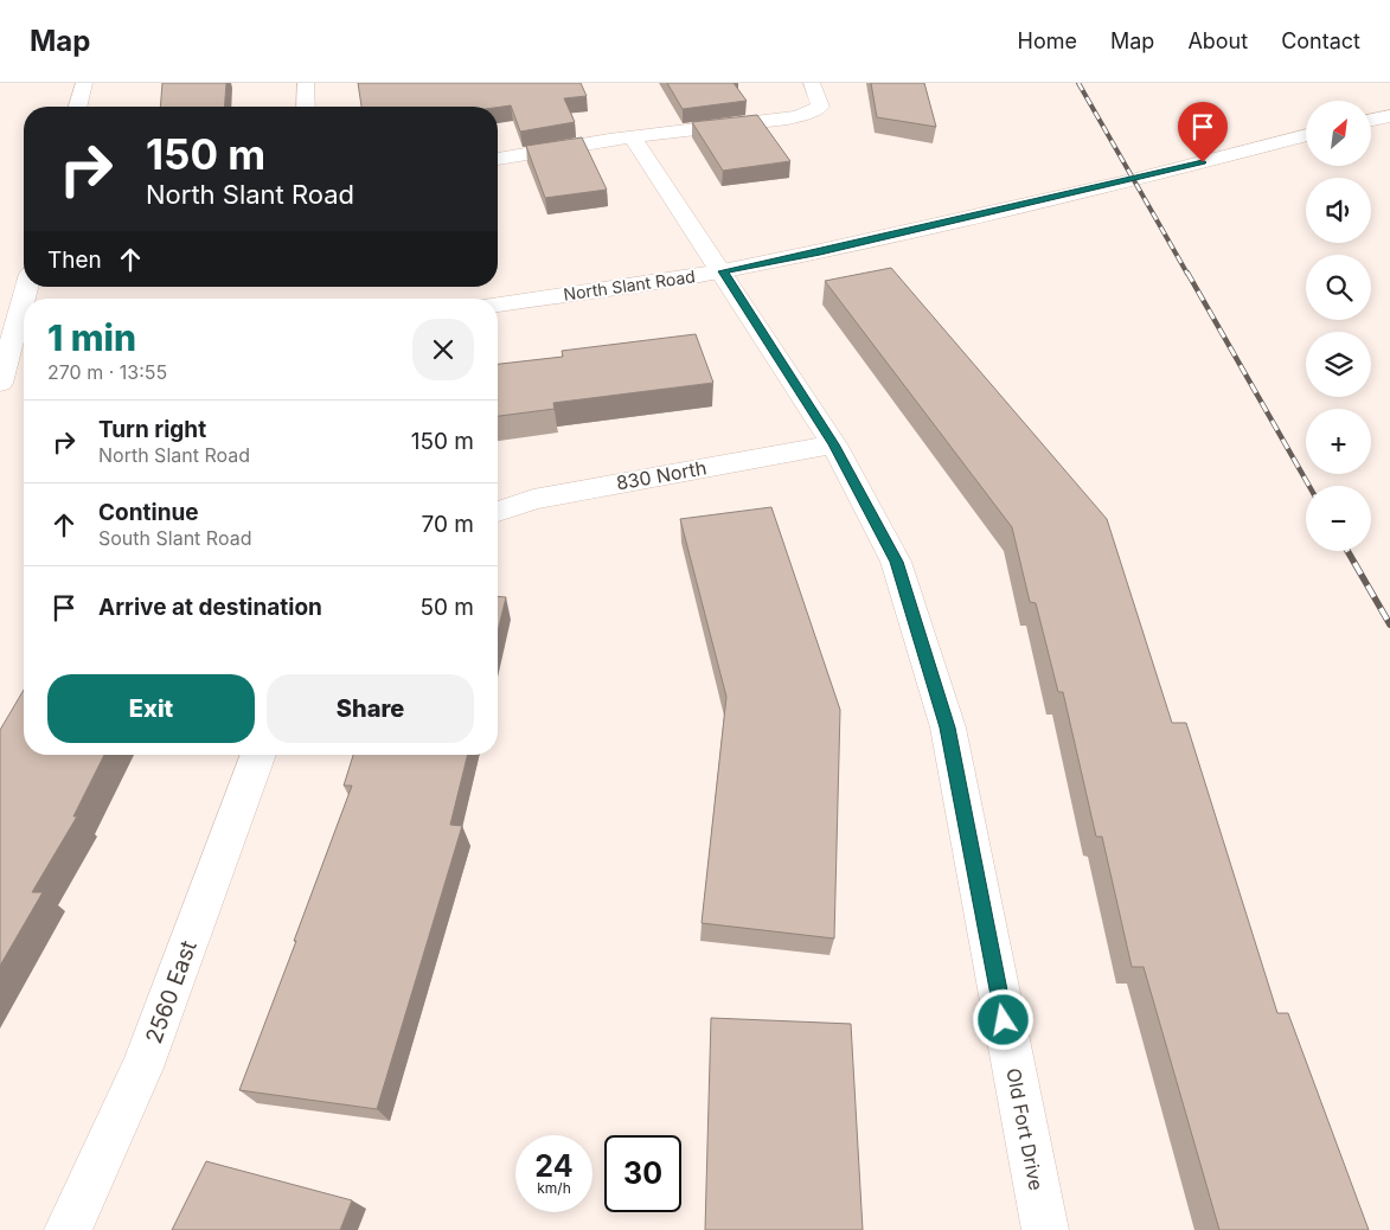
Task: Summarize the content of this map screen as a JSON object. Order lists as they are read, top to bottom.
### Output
{
  "streets": {
    "street": [
      "North Slant Road",
      "830 North",
      "2560 East",
      "Old Fort Drive"
    ]
  },
  "crossings": [
    ["North Slant Road", "Old Fort Drive"],
    ["830 North", "Old Fort Drive"]
  ],
  "north": "top right",
  "page": {
    "header": "Map",
    "nav": [
      "Home",
      "Map",
      "About",
      "Contact"
    ],
    "map_buttons": ["+", "−"],
    "turn": ["150 m", "North Slant Road"],
    "then": "Then",
    "heading": ["1 min", "270 m · 13:55"],
    "list": [
      {
        "name": "Turn right",
        "note": "North Slant Road",
        "value": "150 m"
      },
      {
        "name": "Continue",
        "note": "South Slant Road",
        "value": "70 m"
      },
      {
        "name": "Arrive at destination",
        "value": "50 m"
      }
    ],
    "buttons": ["Exit", "Share"],
    "speed": "24 km/h",
    "limit": "30"
  }
}
